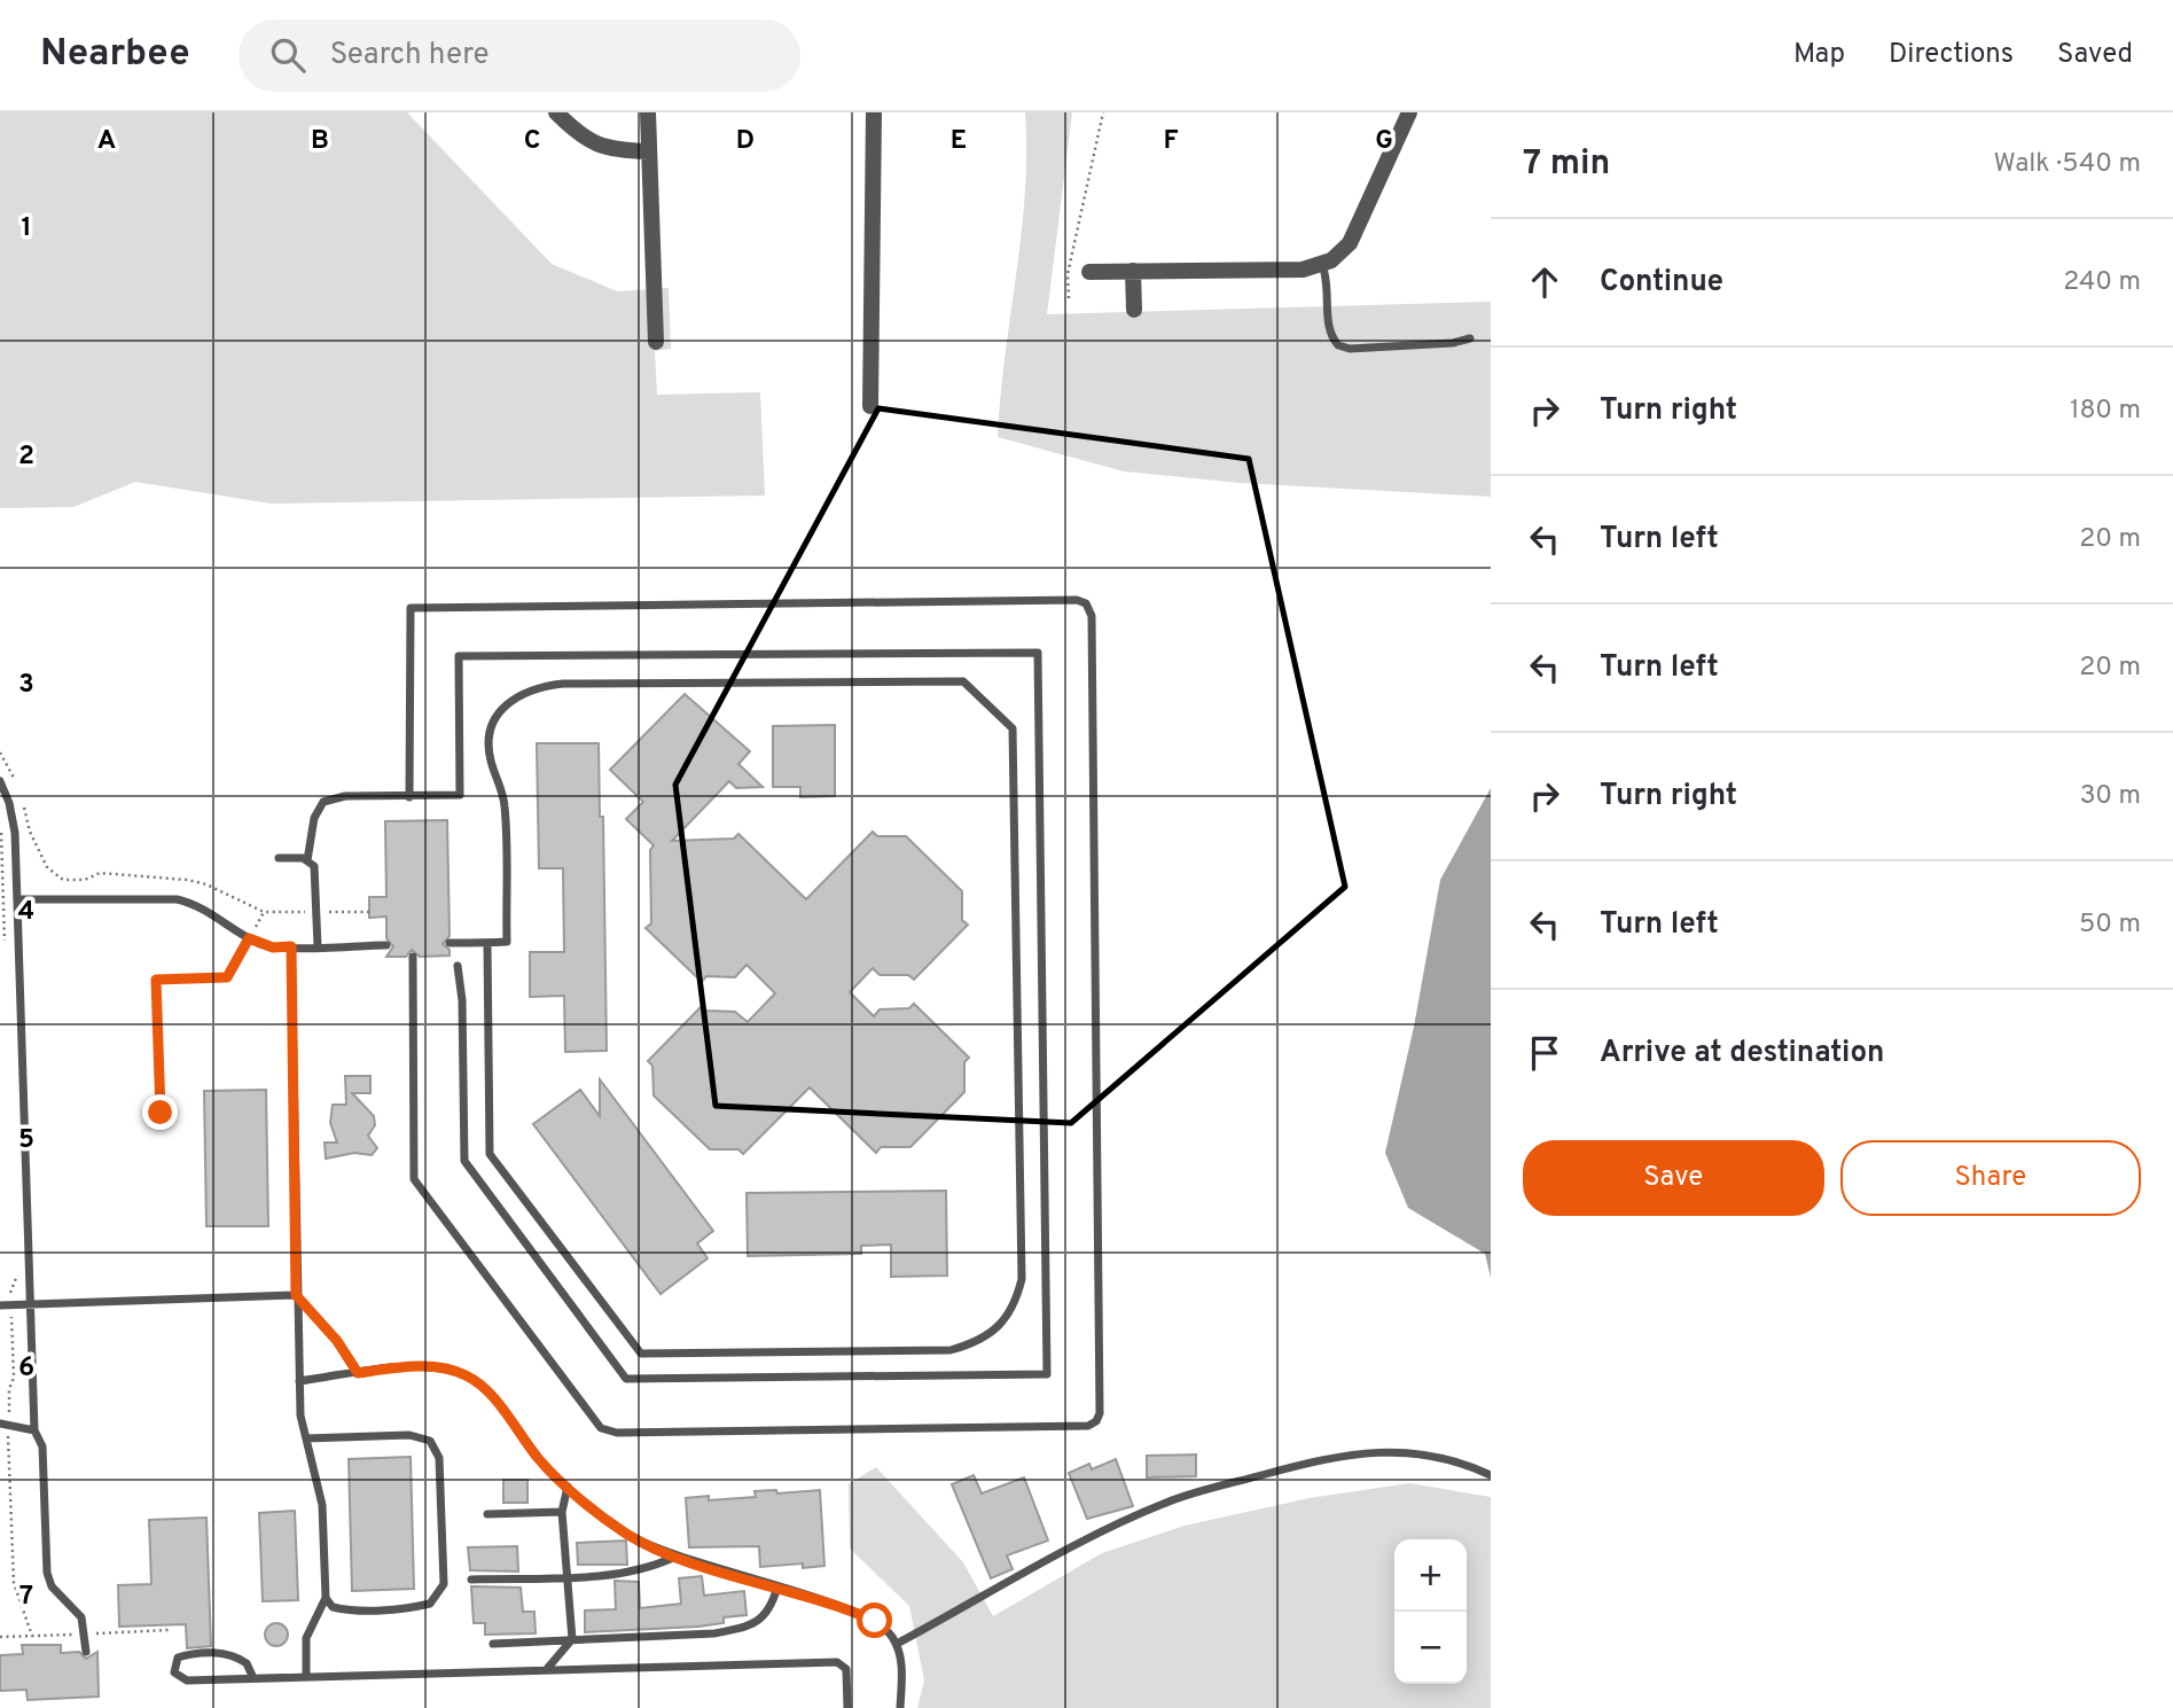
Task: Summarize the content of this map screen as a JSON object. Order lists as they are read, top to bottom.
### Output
{
  "page": {
    "header": "Nearbee",
    "search": "Search here",
    "nav": ["Map", "Directions", "Saved"],
    "heading": ["7 min", "Walk · 540 m"],
    "list": [
      ["Continue", "240 m"],
      ["Turn right", "180 m"],
      ["Turn left", "20 m"],
      ["Turn left", "20 m"],
      ["Turn right", "30 m"],
      ["Turn left", "50 m"],
      "Arrive at destination"
    ],
    "buttons": ["Save", "Share"],
    "map_buttons": ["+", "−"]
  },
  "grid": {
    "columns": [
      "A",
      "B",
      "C",
      "D",
      "E",
      "F",
      "G"
    ],
    "rows": [
      "1",
      "2",
      "3",
      "4",
      "5",
      "6",
      "7"
    ]
  }
}
